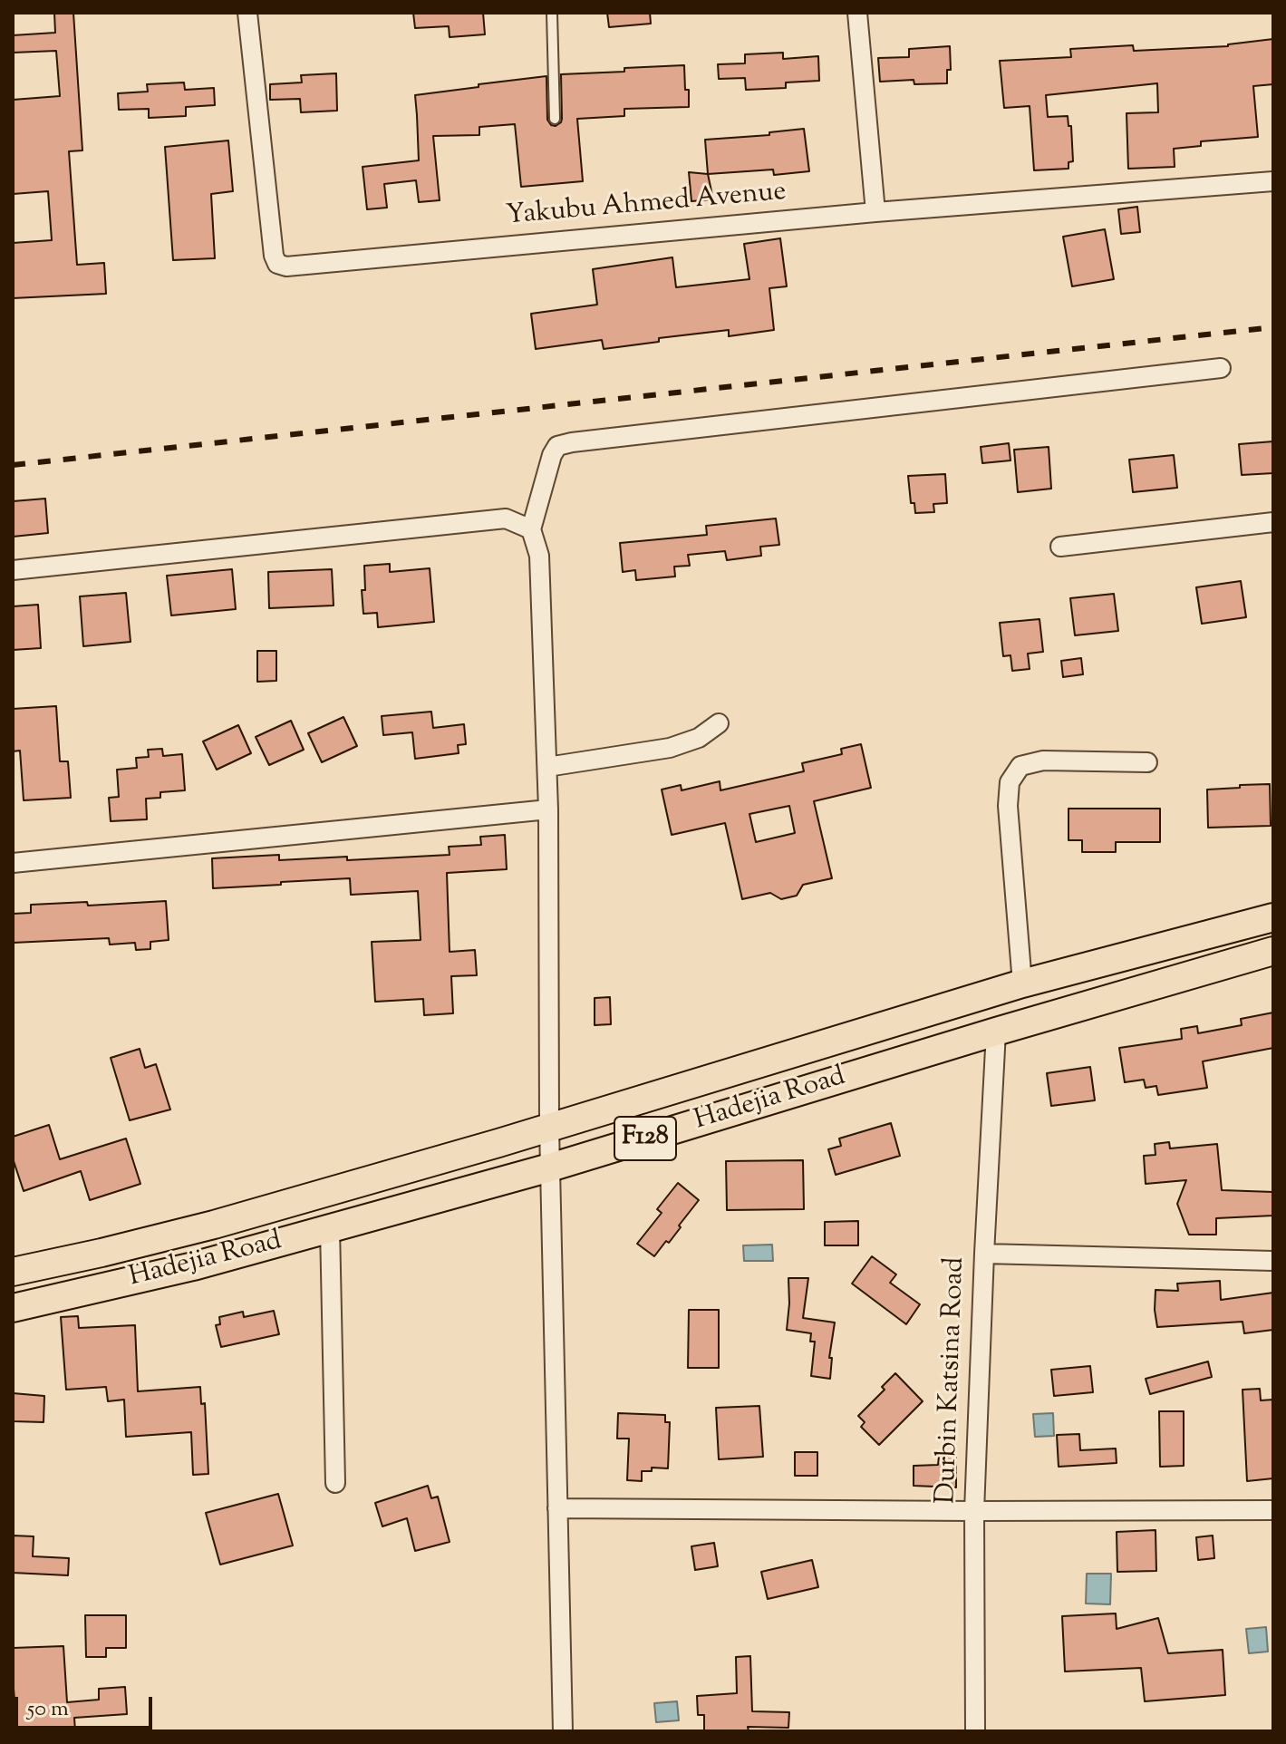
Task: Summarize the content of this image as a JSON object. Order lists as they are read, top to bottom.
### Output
{
  "streets": {
    "main road": ["Hadejia Road", "F128"],
    "street": ["Yakubu Ahmed Avenue", "Durbin Katsina Road"]
  },
  "crossings": [
    ["Hadejia Road", "Durbin Katsina Road"]
  ],
  "scale_bar": "50 m"
}
